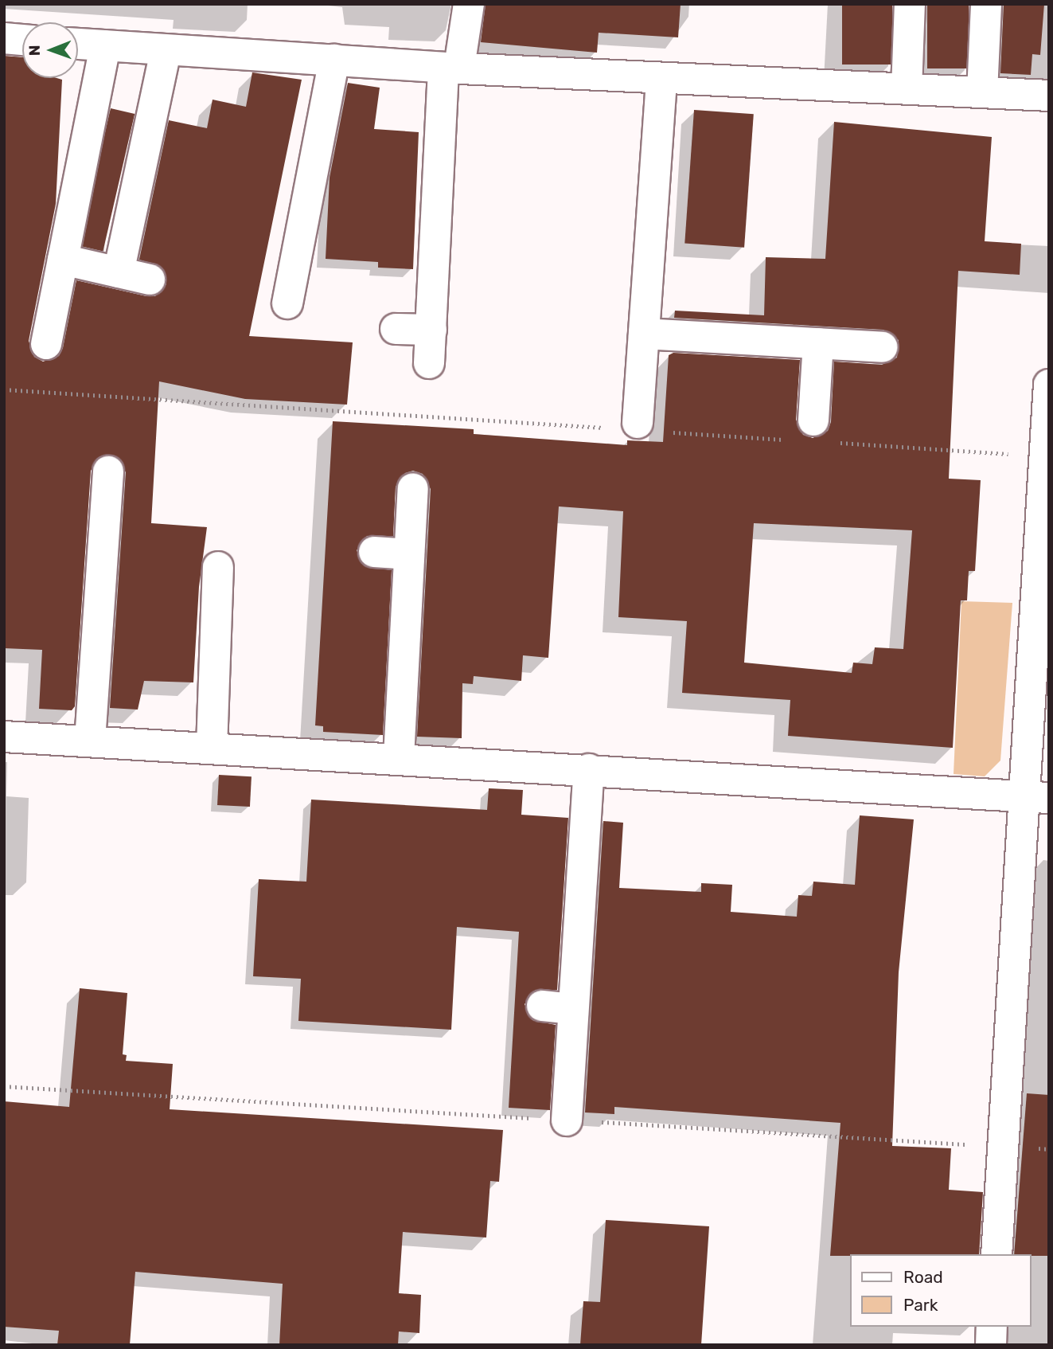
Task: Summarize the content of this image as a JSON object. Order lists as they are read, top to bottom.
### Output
{
  "legend": ["Road", "Park"],
  "north": "left"
}
